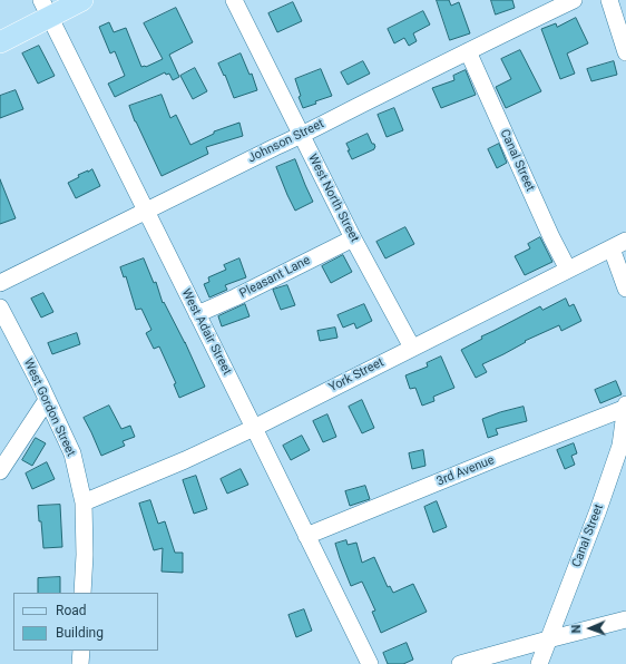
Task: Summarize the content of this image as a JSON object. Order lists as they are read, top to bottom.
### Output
{
  "streets": {
    "street": [
      "Johnson Street",
      "Canal Street",
      "West North Street",
      "Pleasant Lane",
      "West Adair Street",
      "York Street",
      "West Gordon Street",
      "3rd Avenue"
    ]
  },
  "crossings": [
    ["Johnson Street", "Canal Street"],
    ["Johnson Street", "West North Street"],
    ["Johnson Street", "West Adair Street"],
    ["Canal Street", "York Street"],
    ["Canal Street", "3rd Avenue"],
    ["West North Street", "Pleasant Lane"],
    ["West North Street", "York Street"],
    ["Pleasant Lane", "West Adair Street"],
    ["West Adair Street", "York Street"],
    ["West Adair Street", "3rd Avenue"],
    ["York Street", "West Gordon Street"]
  ],
  "legend": ["Road", "Building"],
  "north": "left"
}
